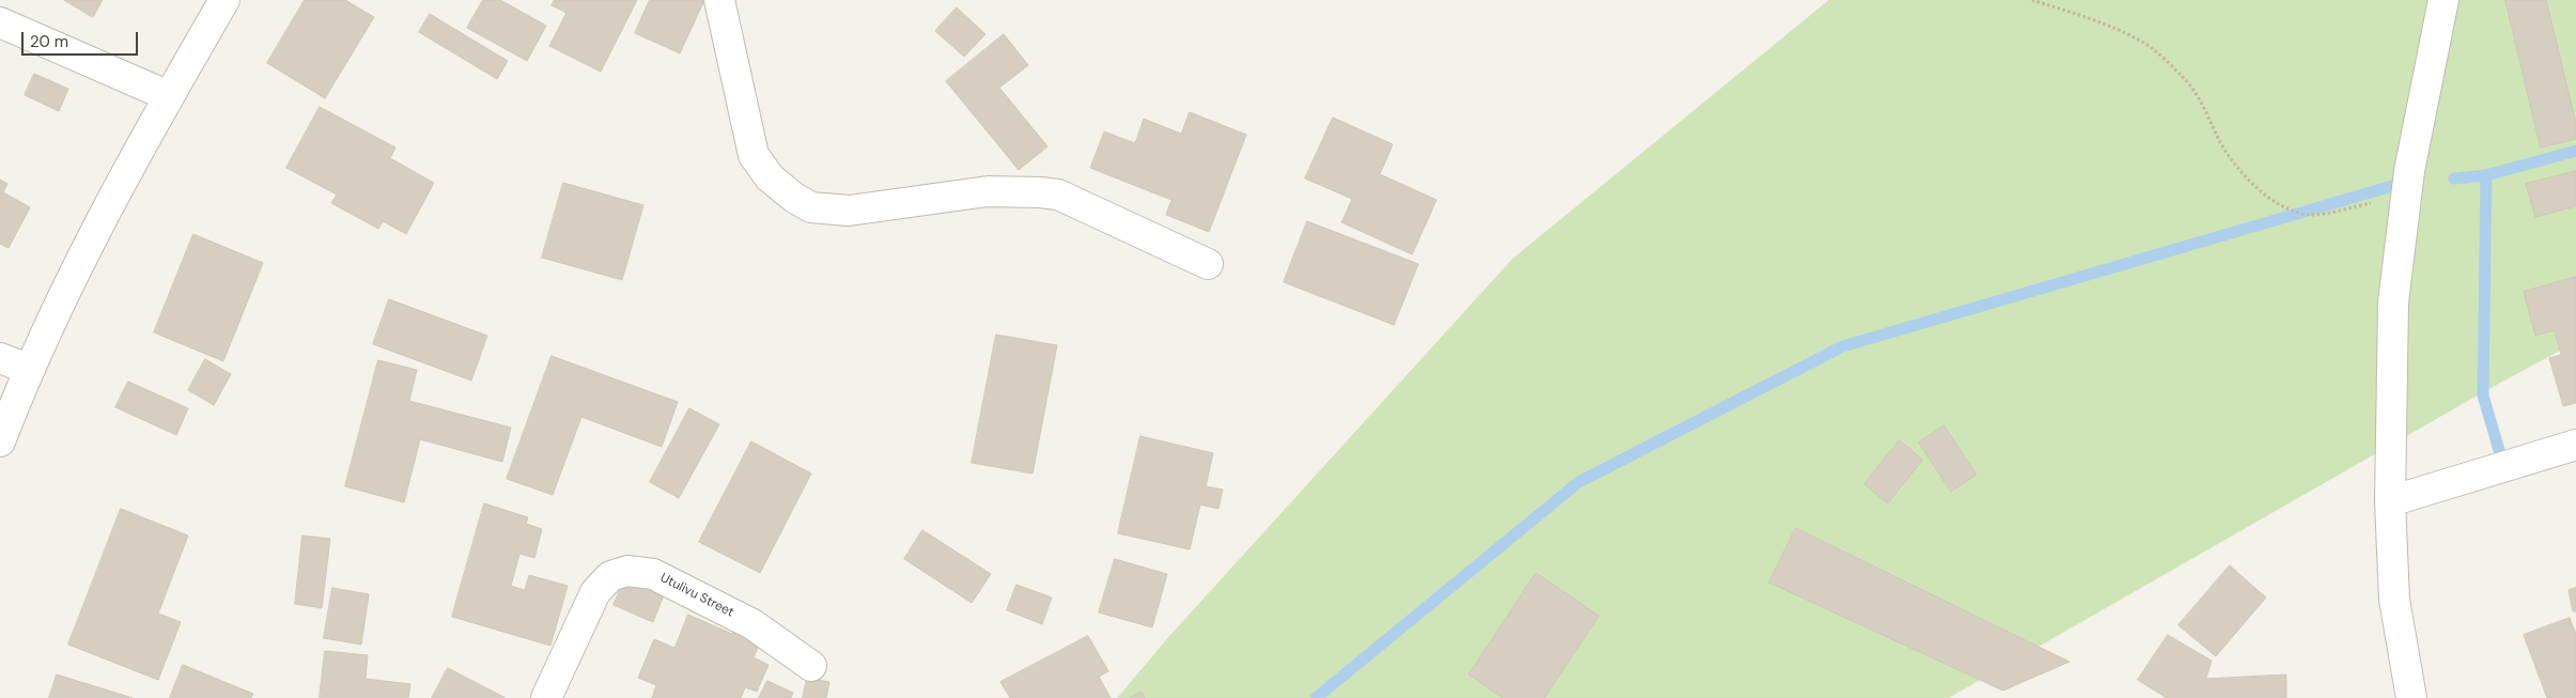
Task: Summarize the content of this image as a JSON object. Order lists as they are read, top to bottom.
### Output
{
  "streets": {
    "street": ["Utulivu Street"]
  },
  "scale_bar": "20 m"
}
